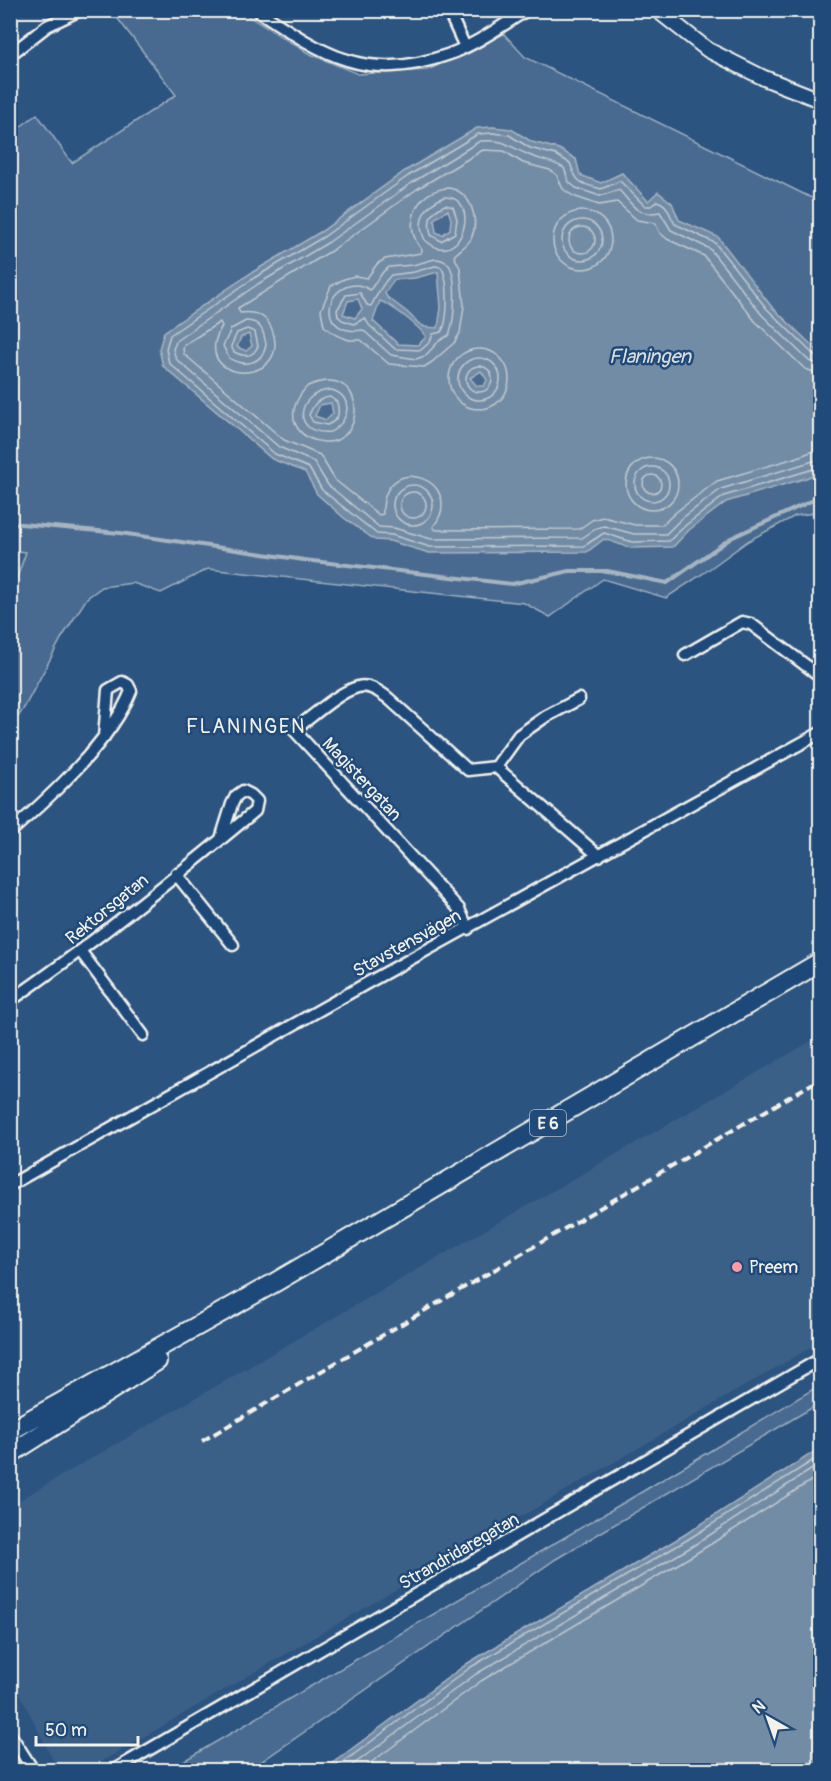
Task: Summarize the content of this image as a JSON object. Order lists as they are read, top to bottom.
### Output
{
  "streets": {
    "highway": ["E 6"],
    "street": [
      "Magistergatan",
      "Rektorsgatan",
      "Stavstensvägen",
      "Strandridaregatan"
    ]
  },
  "crossings": [
    ["Magistergatan", "Stavstensvägen"]
  ],
  "districts": ["FLANINGEN"],
  "water": ["Flaningen"],
  "places": ["Preem"],
  "scale_bar": "50 m",
  "north": "top left"
}
